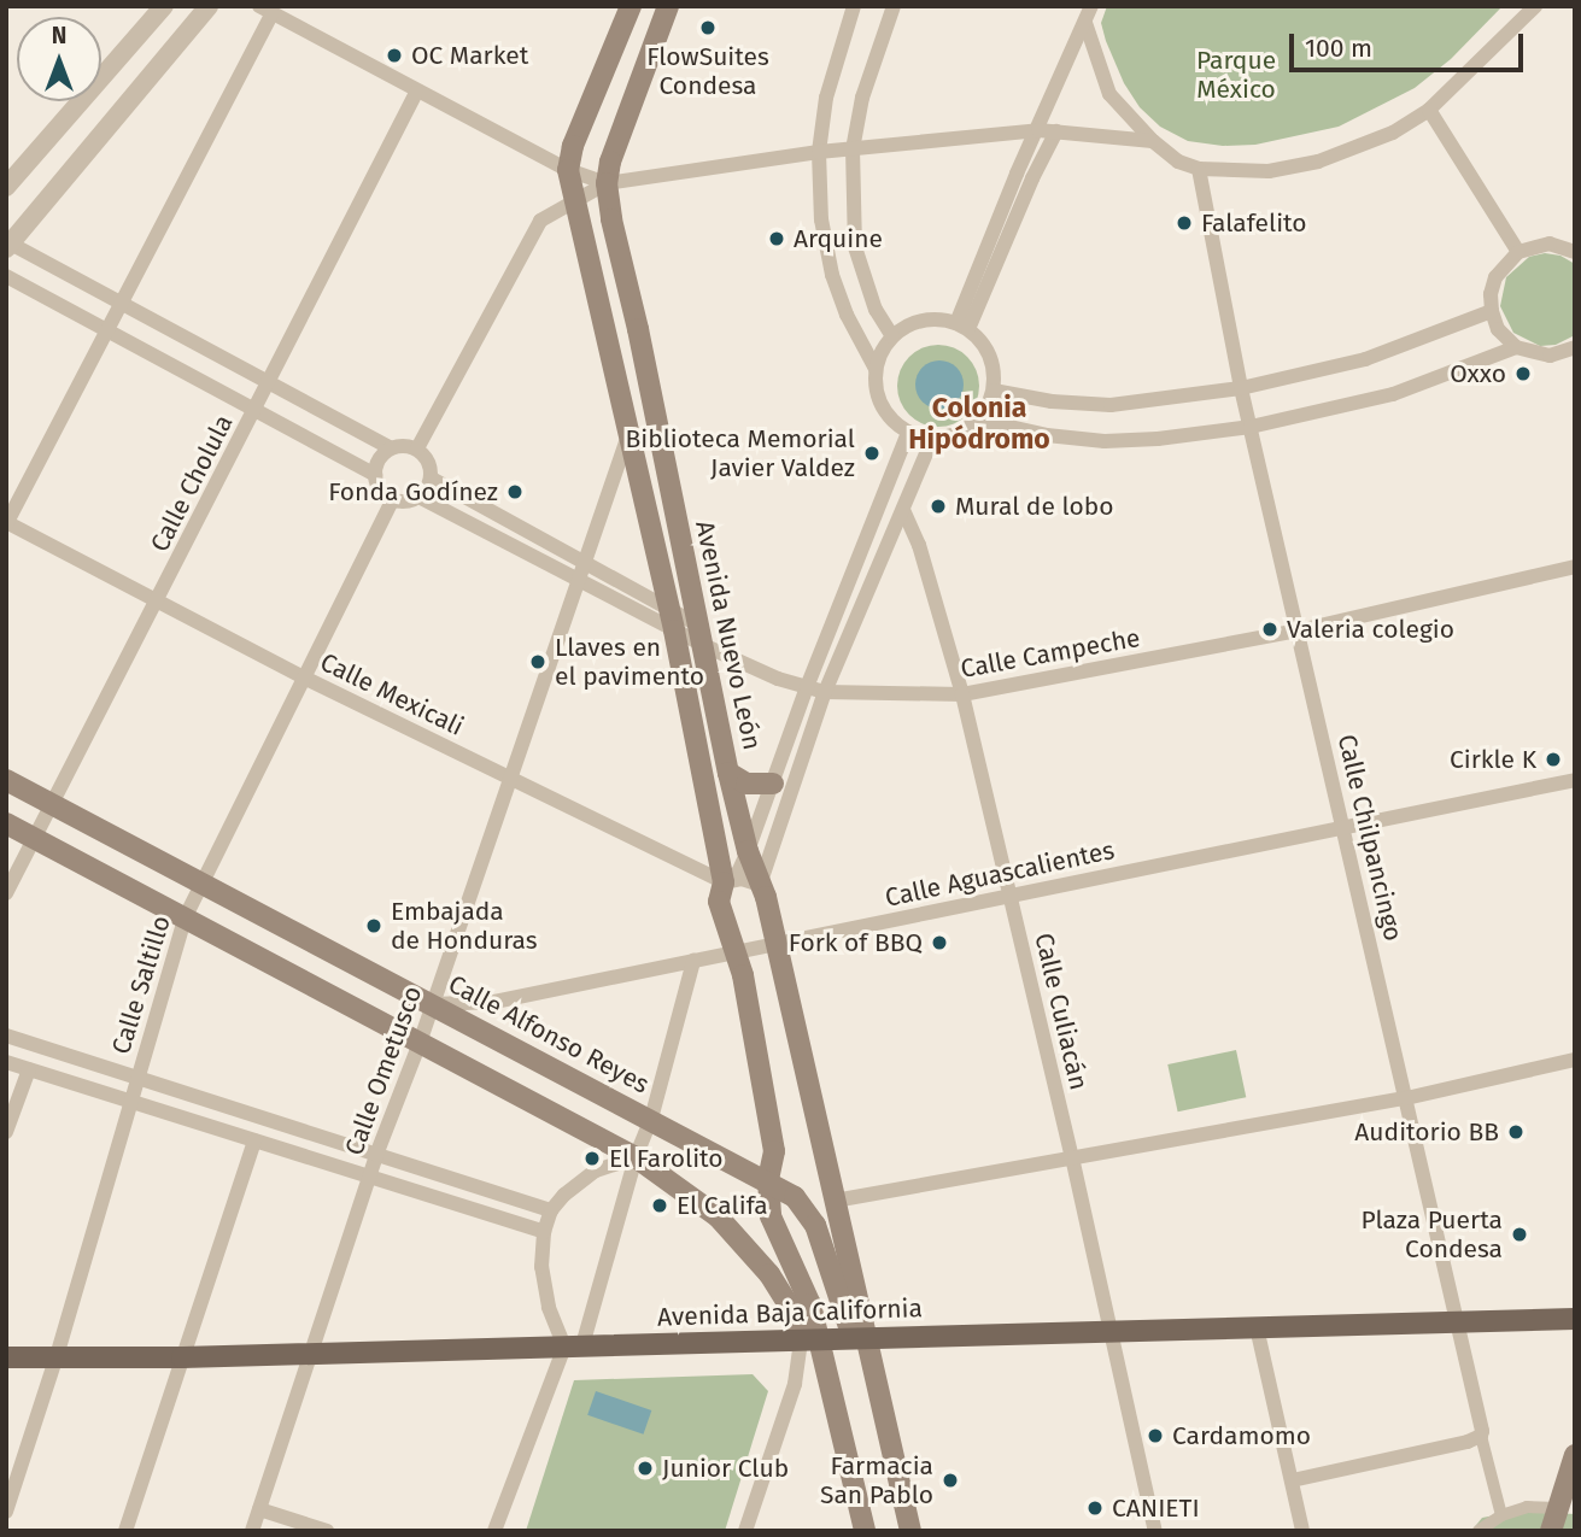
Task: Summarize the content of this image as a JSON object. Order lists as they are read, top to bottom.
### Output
{
  "streets": {
    "main road": ["Avenida Nuevo León", "Calle Alfonso Reyes", "Avenida Baja California"],
    "street": [
      "Calle Cholula",
      "Calle Campeche",
      "Calle Mexicali",
      "Calle Chilpancingo",
      "Calle Aguascalientes",
      "Calle Saltillo",
      "Calle Culiacán",
      "Calle Ometusco"
    ]
  },
  "crossings": [
    ["Calle Cholula", "Calle Mexicali"],
    ["Calle Cholula", "Calle Alfonso Reyes"],
    ["Avenida Nuevo León", "Calle Campeche"],
    ["Avenida Nuevo León", "Calle Mexicali"],
    ["Avenida Nuevo León", "Calle Aguascalientes"],
    ["Avenida Nuevo León", "Calle Alfonso Reyes"],
    ["Avenida Nuevo León", "Calle Ometusco"],
    ["Avenida Nuevo León", "Avenida Baja California"],
    ["Calle Campeche", "Calle Chilpancingo"],
    ["Calle Campeche", "Calle Saltillo"],
    ["Calle Campeche", "Calle Culiacán"],
    ["Calle Campeche", "Calle Ometusco"],
    ["Calle Mexicali", "Calle Saltillo"],
    ["Calle Mexicali", "Calle Ometusco"],
    ["Calle Chilpancingo", "Calle Aguascalientes"],
    ["Calle Chilpancingo", "Avenida Baja California"],
    ["Calle Aguascalientes", "Calle Culiacán"],
    ["Calle Aguascalientes", "Calle Alfonso Reyes"],
    ["Calle Aguascalientes", "Calle Ometusco"],
    ["Calle Saltillo", "Calle Alfonso Reyes"],
    ["Calle Saltillo", "Avenida Baja California"],
    ["Calle Culiacán", "Avenida Baja California"],
    ["Calle Alfonso Reyes", "Calle Ometusco"],
    ["Calle Alfonso Reyes", "Avenida Baja California"],
    ["Calle Ometusco", "Avenida Baja California"]
  ],
  "districts": ["Colonia Hipódromo"],
  "parks": ["Parque México"],
  "places": [
    "FlowSuites Condesa",
    "OC Market",
    "Falafelito",
    "Arquine",
    "Oxxo",
    "Biblioteca Memorial Javier Valdez",
    "Fonda Godínez",
    "Mural de lobo",
    "Valeria colegio",
    "Llaves en el pavimento",
    "Cirkle K",
    "Embajada de Honduras",
    "Fork of BBQ",
    "Auditorio BB",
    "El Farolito",
    "El Califa",
    "Plaza Puerta Condesa",
    "Cardamomo",
    "Junior Club",
    "Farmacia San Pablo",
    "CANIETI"
  ],
  "scale_bar": "100 m",
  "north": "top"
}
